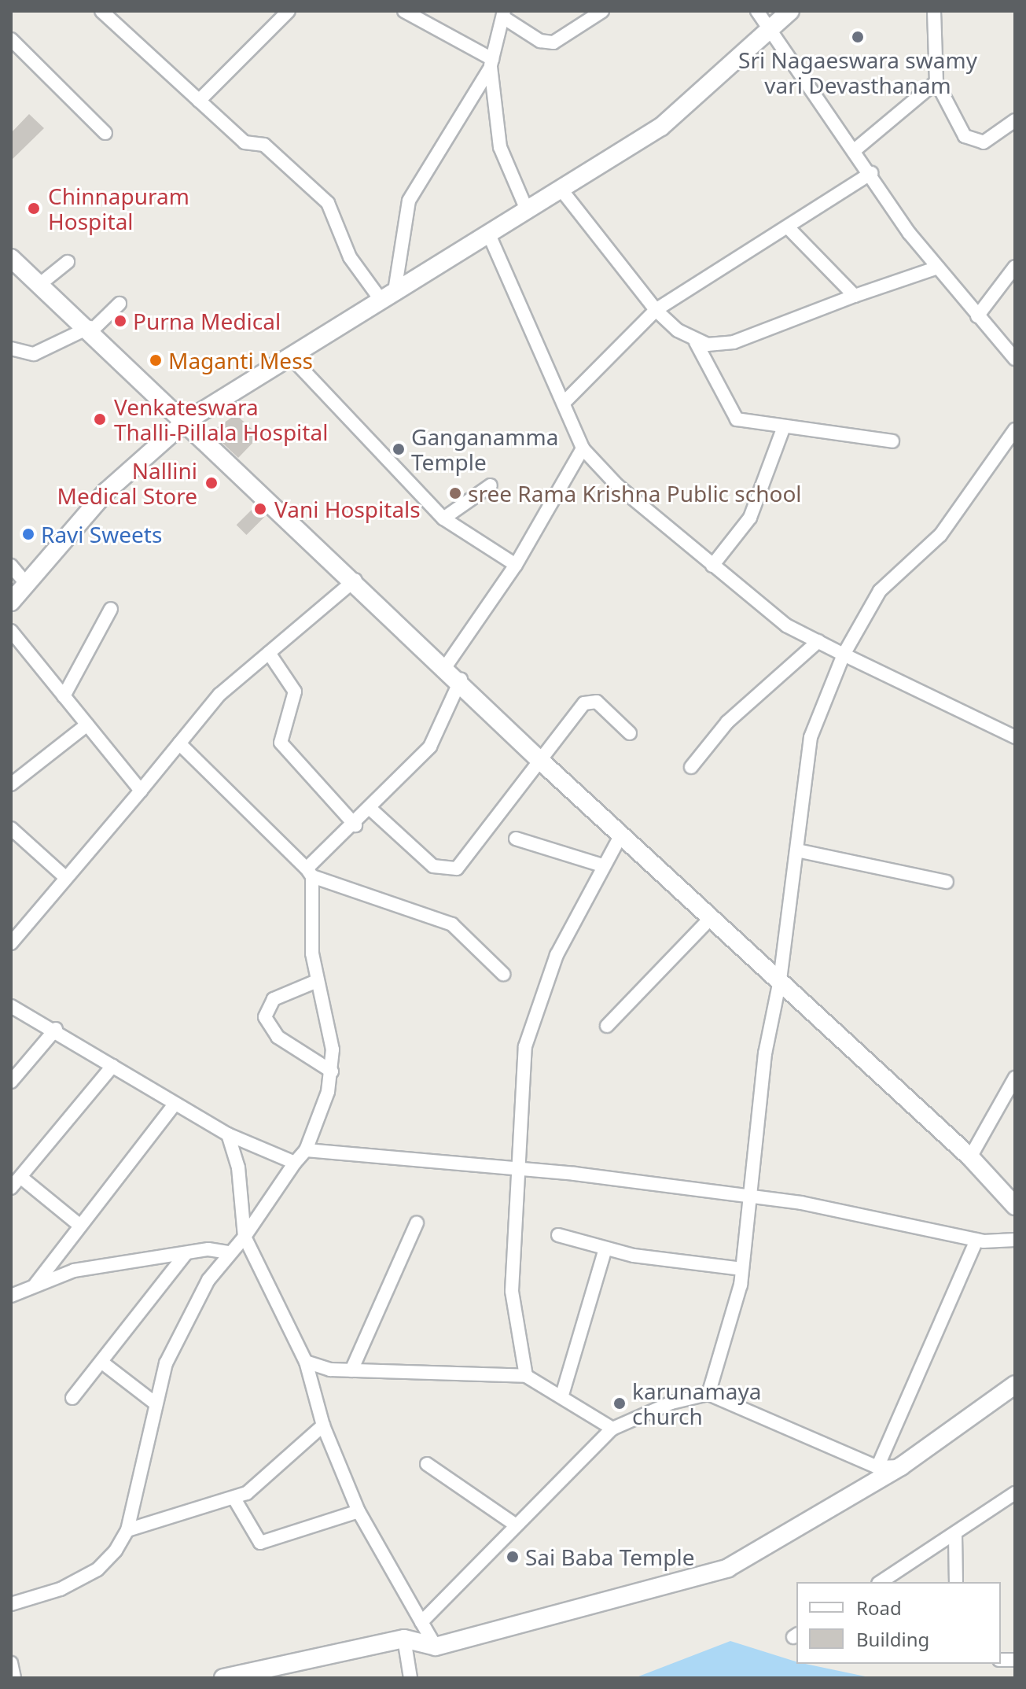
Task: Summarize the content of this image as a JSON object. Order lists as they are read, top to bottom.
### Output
{
  "places": [
    "Sri Nagaeswara swamy vari Devasthanam",
    "Chinnapuram Hospital",
    "Purna Medical",
    "Maganti Mess",
    "Venkateswara Thalli-Pillala Hospital",
    "Ganganamma Temple",
    "Nallini Medical Store",
    "sree Rama Krishna Public school",
    "Vani Hospitals",
    "Ravi Sweets",
    "karunamaya church",
    "Sai Baba Temple"
  ],
  "legend": ["Road", "Building"]
}
